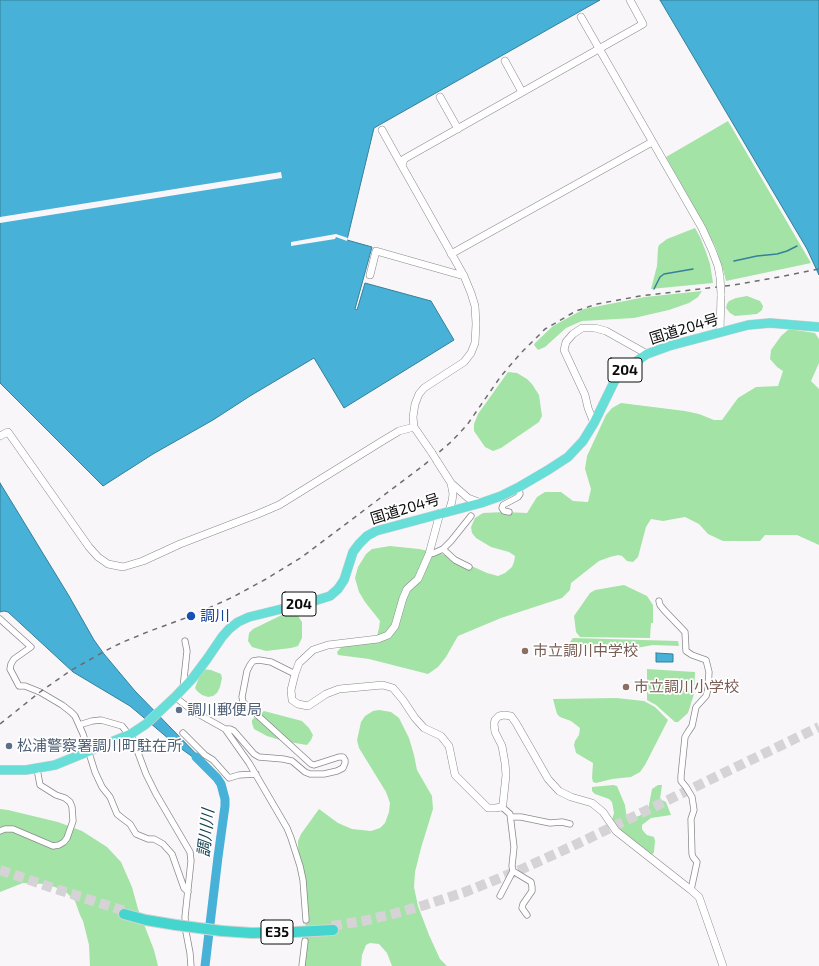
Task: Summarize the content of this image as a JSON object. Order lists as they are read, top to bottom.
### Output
{
  "streets": {
    "highway": ["国道204号", "204", "E35"]
  },
  "water": ["調川川"],
  "places": [
    "調川",
    "市立調川中学校",
    "市立調川小学校",
    "調川郵便局",
    "松浦警察署調川町駐在所"
  ]
}
